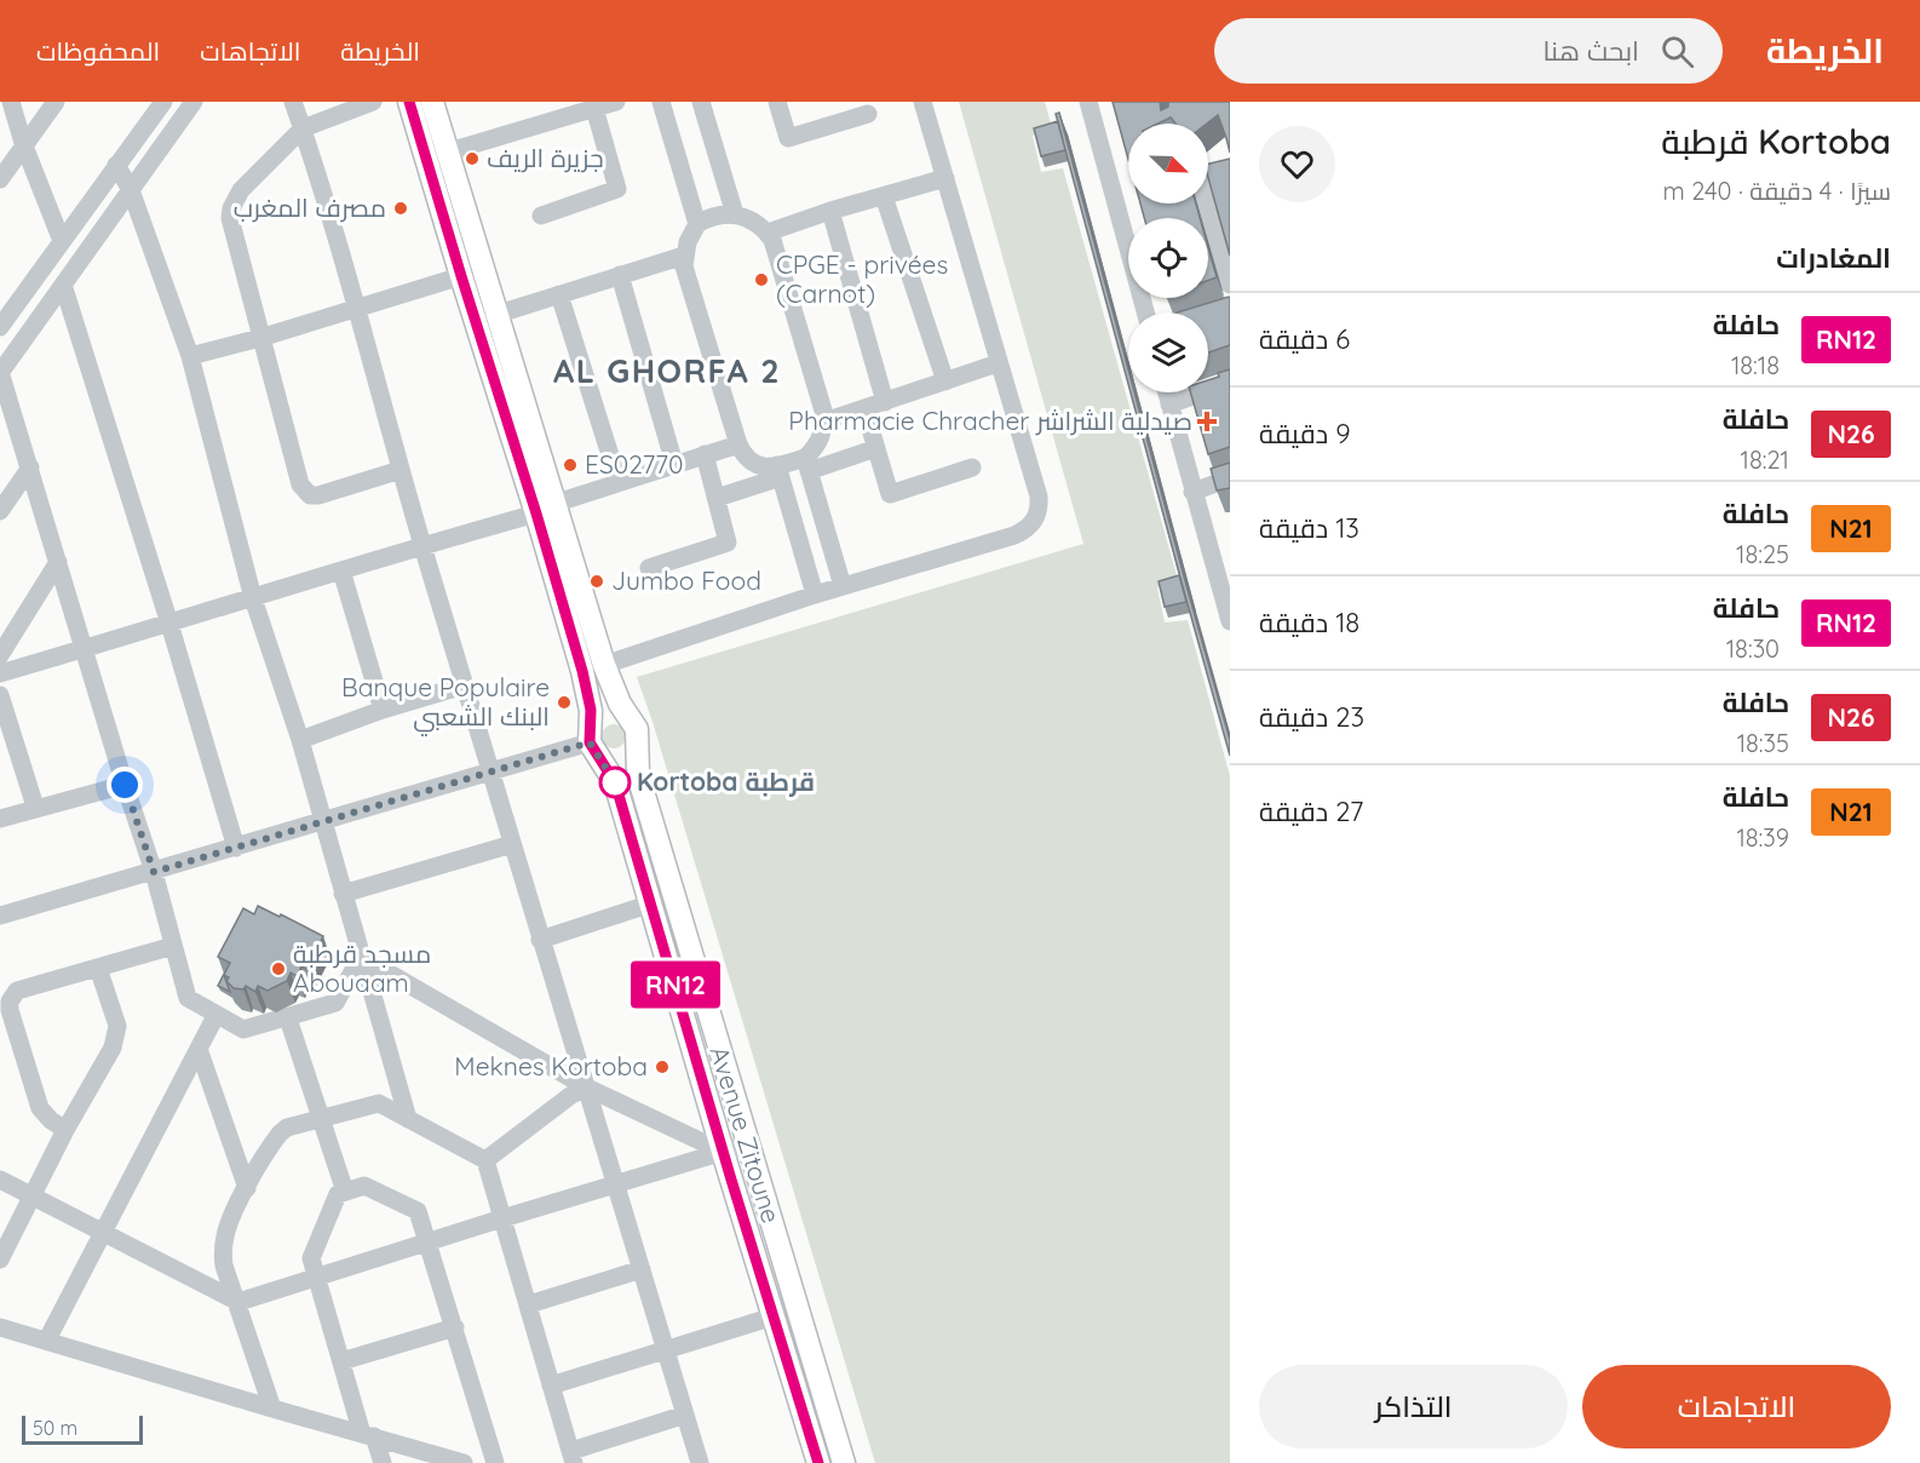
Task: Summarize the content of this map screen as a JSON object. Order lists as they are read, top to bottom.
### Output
{
  "streets": {
    "main road": ["Avenue Zitoune"]
  },
  "districts": ["AL GHORFA 2"],
  "places": {
    "other": [
      "جزيرة الريف",
      "مصرف المغرب",
      "CPGE - privées (Carnot)",
      "ES02770",
      "Jumbo Food",
      "Banque Populaire البنك الشعبي",
      "Kortoba قرطبة",
      "مسجد قرطبة Abouaam",
      "Meknes Kortoba"
    ],
    "health": ["Pharmacie Chracher صيدلية الشراشر"]
  },
  "lines": ["bus line RN12"],
  "scale_bar": "50 m",
  "north": "bottom right",
  "page": {
    "header": "الخريطة",
    "search": "ابحث هنا",
    "nav": ["الخريطة", "الاتجاهات", "المحفوظات"],
    "heading": [
      ["Kortoba قرطبة", "سيرًا · 4 دقيقة · 240 m"],
      "المغادرات"
    ],
    "on_map": "RN12",
    "list": [
      {
        "mark": "RN12",
        "name": "حافلة",
        "note": "18:18",
        "value": "6 دقيقة"
      },
      {
        "mark": "N26",
        "name": "حافلة",
        "note": "18:21",
        "value": "9 دقيقة"
      },
      {
        "mark": "N21",
        "name": "حافلة",
        "note": "18:25",
        "value": "13 دقيقة"
      },
      {
        "mark": "RN12",
        "name": "حافلة",
        "note": "18:30",
        "value": "18 دقيقة"
      },
      {
        "mark": "N26",
        "name": "حافلة",
        "note": "18:35",
        "value": "23 دقيقة"
      },
      {
        "mark": "N21",
        "name": "حافلة",
        "note": "18:39",
        "value": "27 دقيقة"
      }
    ],
    "buttons": ["الاتجاهات", "التذاكر"],
    "scale": "50 m"
  }
}
